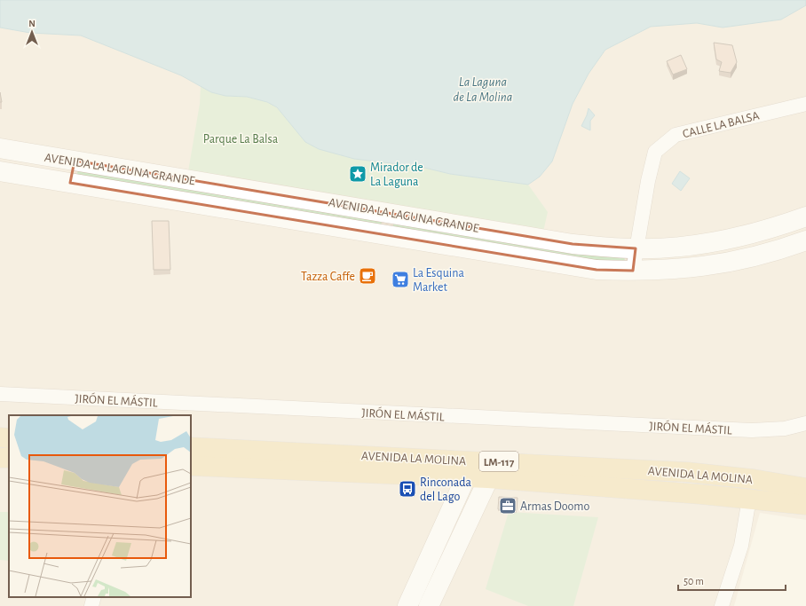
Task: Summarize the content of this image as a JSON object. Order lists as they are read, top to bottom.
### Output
{
  "streets": {
    "main road": ["AVENIDA LA MOLINA", "LM-117"],
    "street": ["CALLE LA BALSA", "AVENIDA LA LAGUNA GRANDE", "JIRÓN EL MÁSTIL"]
  },
  "crossings": [
    ["CALLE LA BALSA", "AVENIDA LA LAGUNA GRANDE"]
  ],
  "water": ["La Laguna de La Molina"],
  "parks": ["Parque La Balsa"],
  "places": {
    "place": ["Mirador de La Laguna"],
    "cafe": ["Tazza Caffe"],
    "supermarket": ["La Esquina Market"],
    "bus stop": ["Rinconada del Lago"],
    "office": ["Armas Doomo"]
  },
  "scale_bar": "50 m",
  "north": "top"
}
